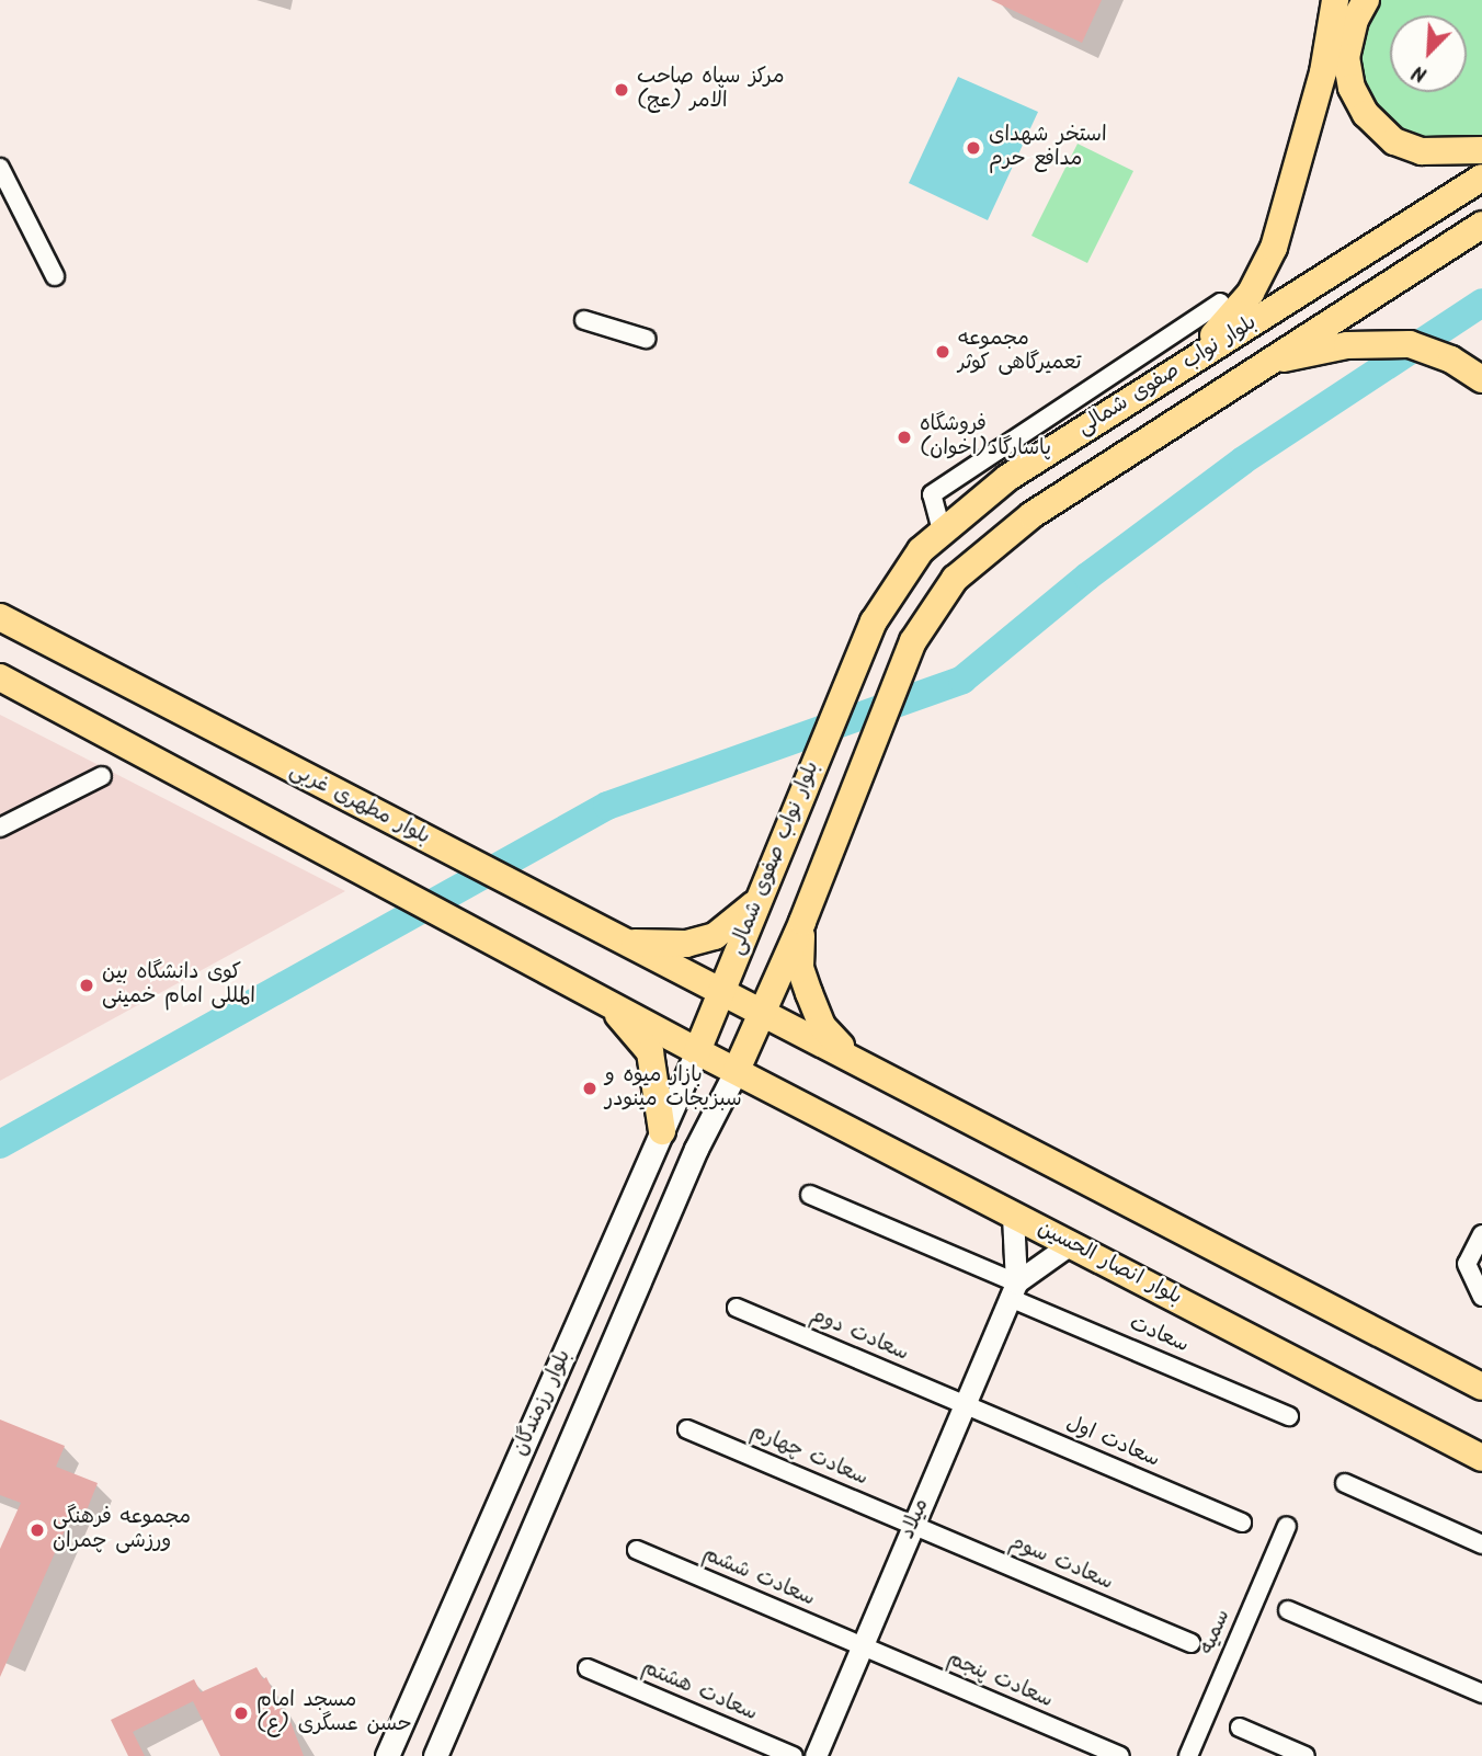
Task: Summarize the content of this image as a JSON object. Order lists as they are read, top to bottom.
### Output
{
  "streets": {
    "main road": [
      "بلوار نواب صفوی شمالی",
      "بلوار مطهری غربی",
      "بلوار انصار الحسین",
      "بلوار رزمندگان"
    ],
    "street": [
      "سعادت دوم",
      "سعادت",
      "سعادت اول",
      "سعادت چهارم",
      "میلاد",
      "سعادت سوم",
      "سعادت ششم",
      "سمیه",
      "سعادت پنجم",
      "سعادت هشتم"
    ]
  },
  "crossings": [
    ["بلوار نواب صفوی شمالی", "بلوار مطهری غربی"],
    ["بلوار نواب صفوی شمالی", "بلوار انصار الحسین"],
    ["بلوار نواب صفوی شمالی", "بلوار رزمندگان"],
    ["بلوار انصار الحسین", "بلوار رزمندگان"],
    ["سعادت دوم", "سعادت اول"],
    ["سعادت دوم", "میلاد"],
    ["سعادت", "میلاد"],
    ["سعادت اول", "میلاد"],
    ["سعادت چهارم", "میلاد"],
    ["سعادت چهارم", "سعادت سوم"],
    ["میلاد", "سعادت سوم"],
    ["میلاد", "سعادت ششم"],
    ["میلاد", "سعادت پنجم"],
    ["سعادت ششم", "سعادت پنجم"]
  ],
  "places": [
    "مرکز سپاه صاحب الامر (عج)",
    "استخر شهدای مدافع حرم",
    "مجموعه تعمیرگاهی کوثر",
    "فروشگاه پاسارگاد(اخوان)",
    "کوی دانشگاه بین المللی امام خمینی",
    "بازار میوه و سبزیجات مینودر",
    "مجموعه فرهنگی ورزشی چمران",
    "مسجد امام حسن عسگری (ع)"
  ],
  "north": "bottom left"
}
